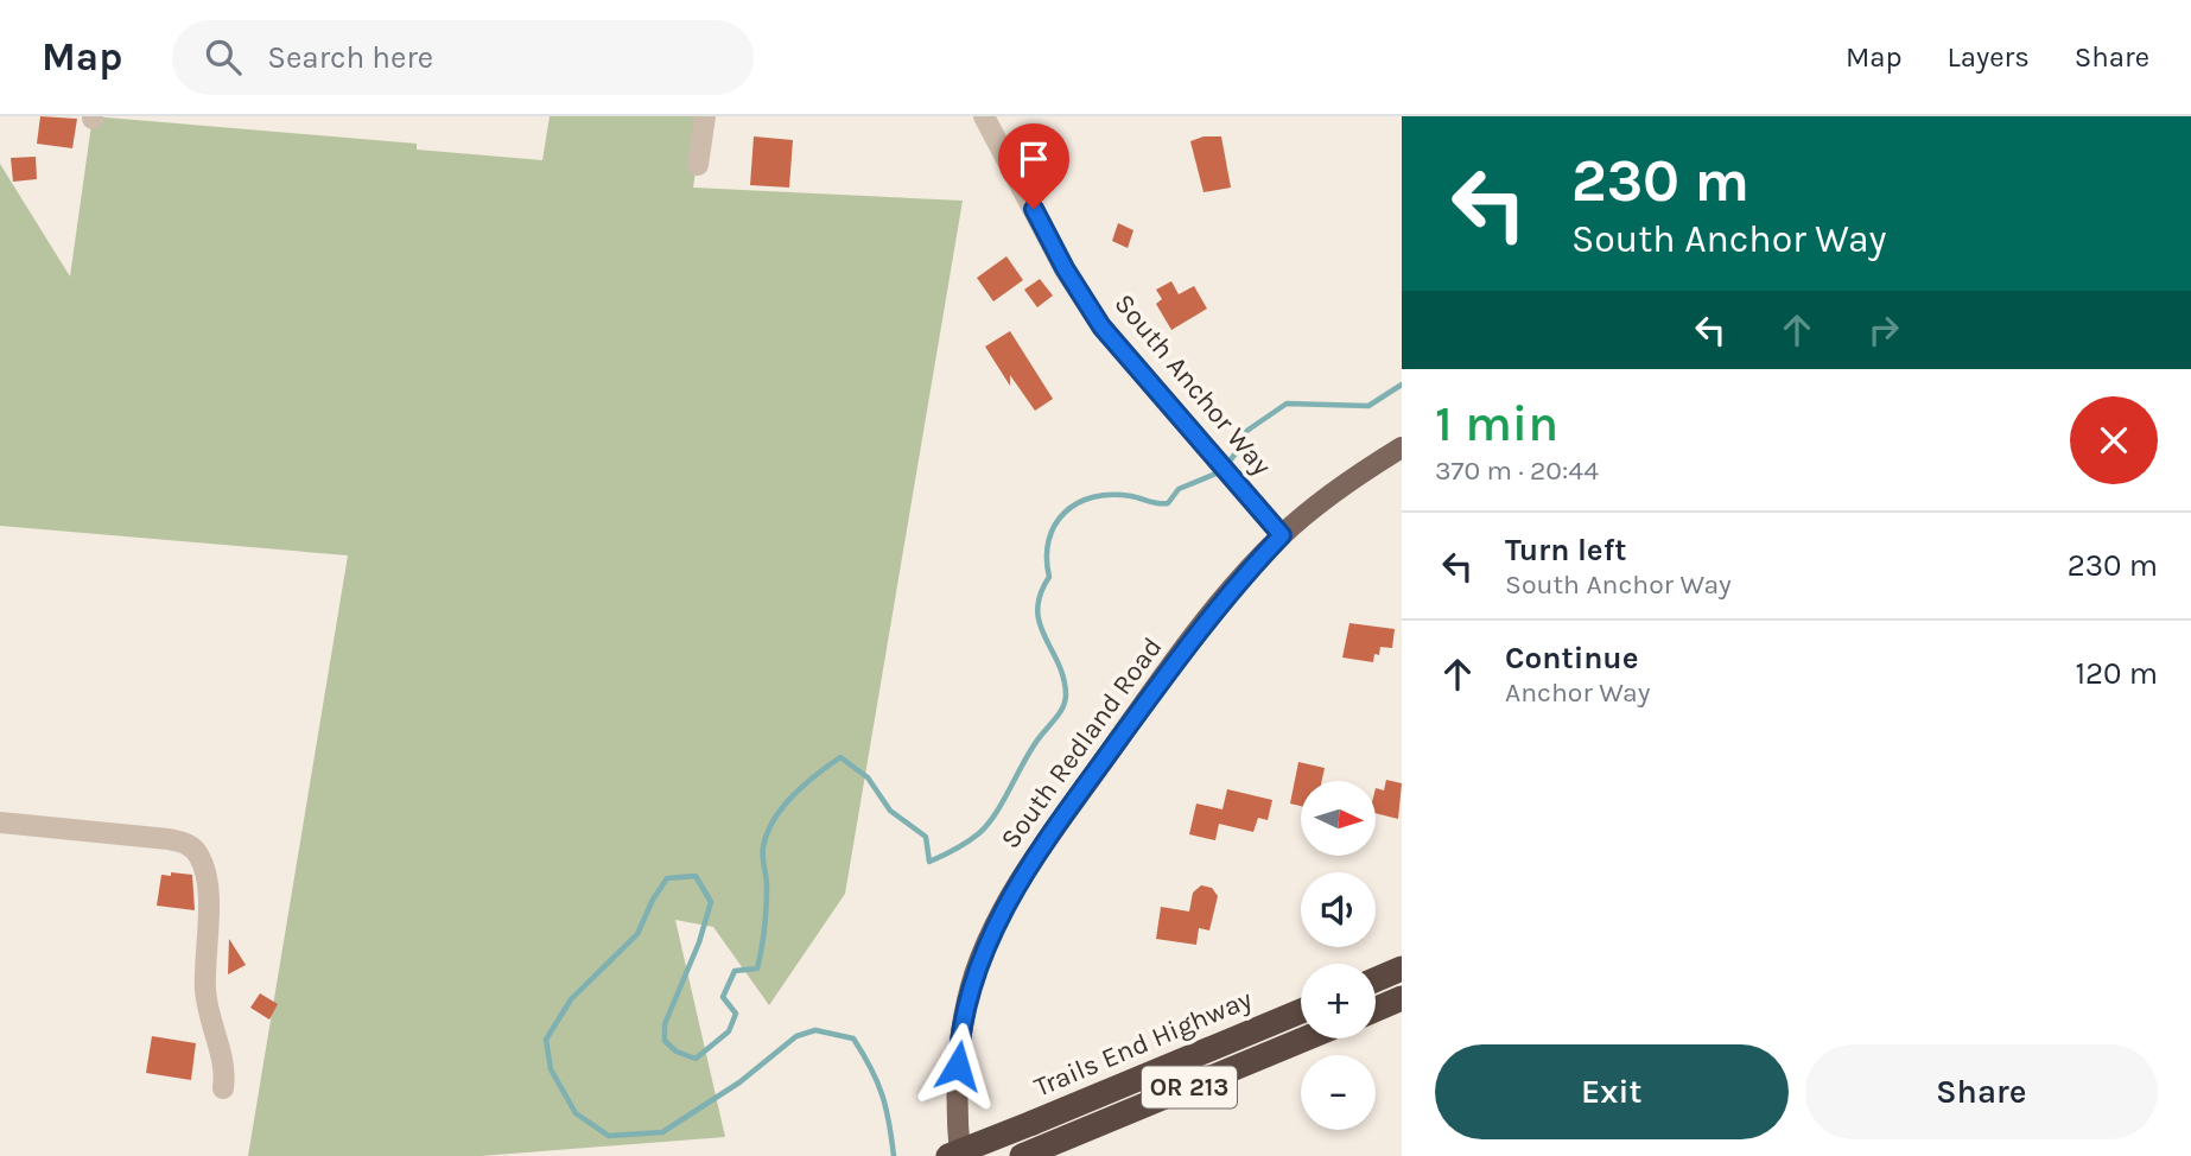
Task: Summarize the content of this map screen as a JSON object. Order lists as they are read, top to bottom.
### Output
{
  "streets": {
    "highway": ["Trails End Highway", "OR 213"],
    "main road": ["South Redland Road"],
    "street": ["South Anchor Way"]
  },
  "crossings": [
    ["South Anchor Way", "South Redland Road"]
  ],
  "north": "right",
  "page": {
    "header": "Map",
    "search": "Search here",
    "nav": ["Map", "Layers", "Share"],
    "turn": ["230 m", "South Anchor Way"],
    "heading": ["1 min", "370 m · 20:44"],
    "list": [
      {
        "name": "Turn left",
        "note": "South Anchor Way",
        "value": "230 m"
      },
      {
        "name": "Continue",
        "note": "Anchor Way",
        "value": "120 m"
      }
    ],
    "map_buttons": ["+", "−"],
    "buttons": ["Exit", "Share"]
  }
}
